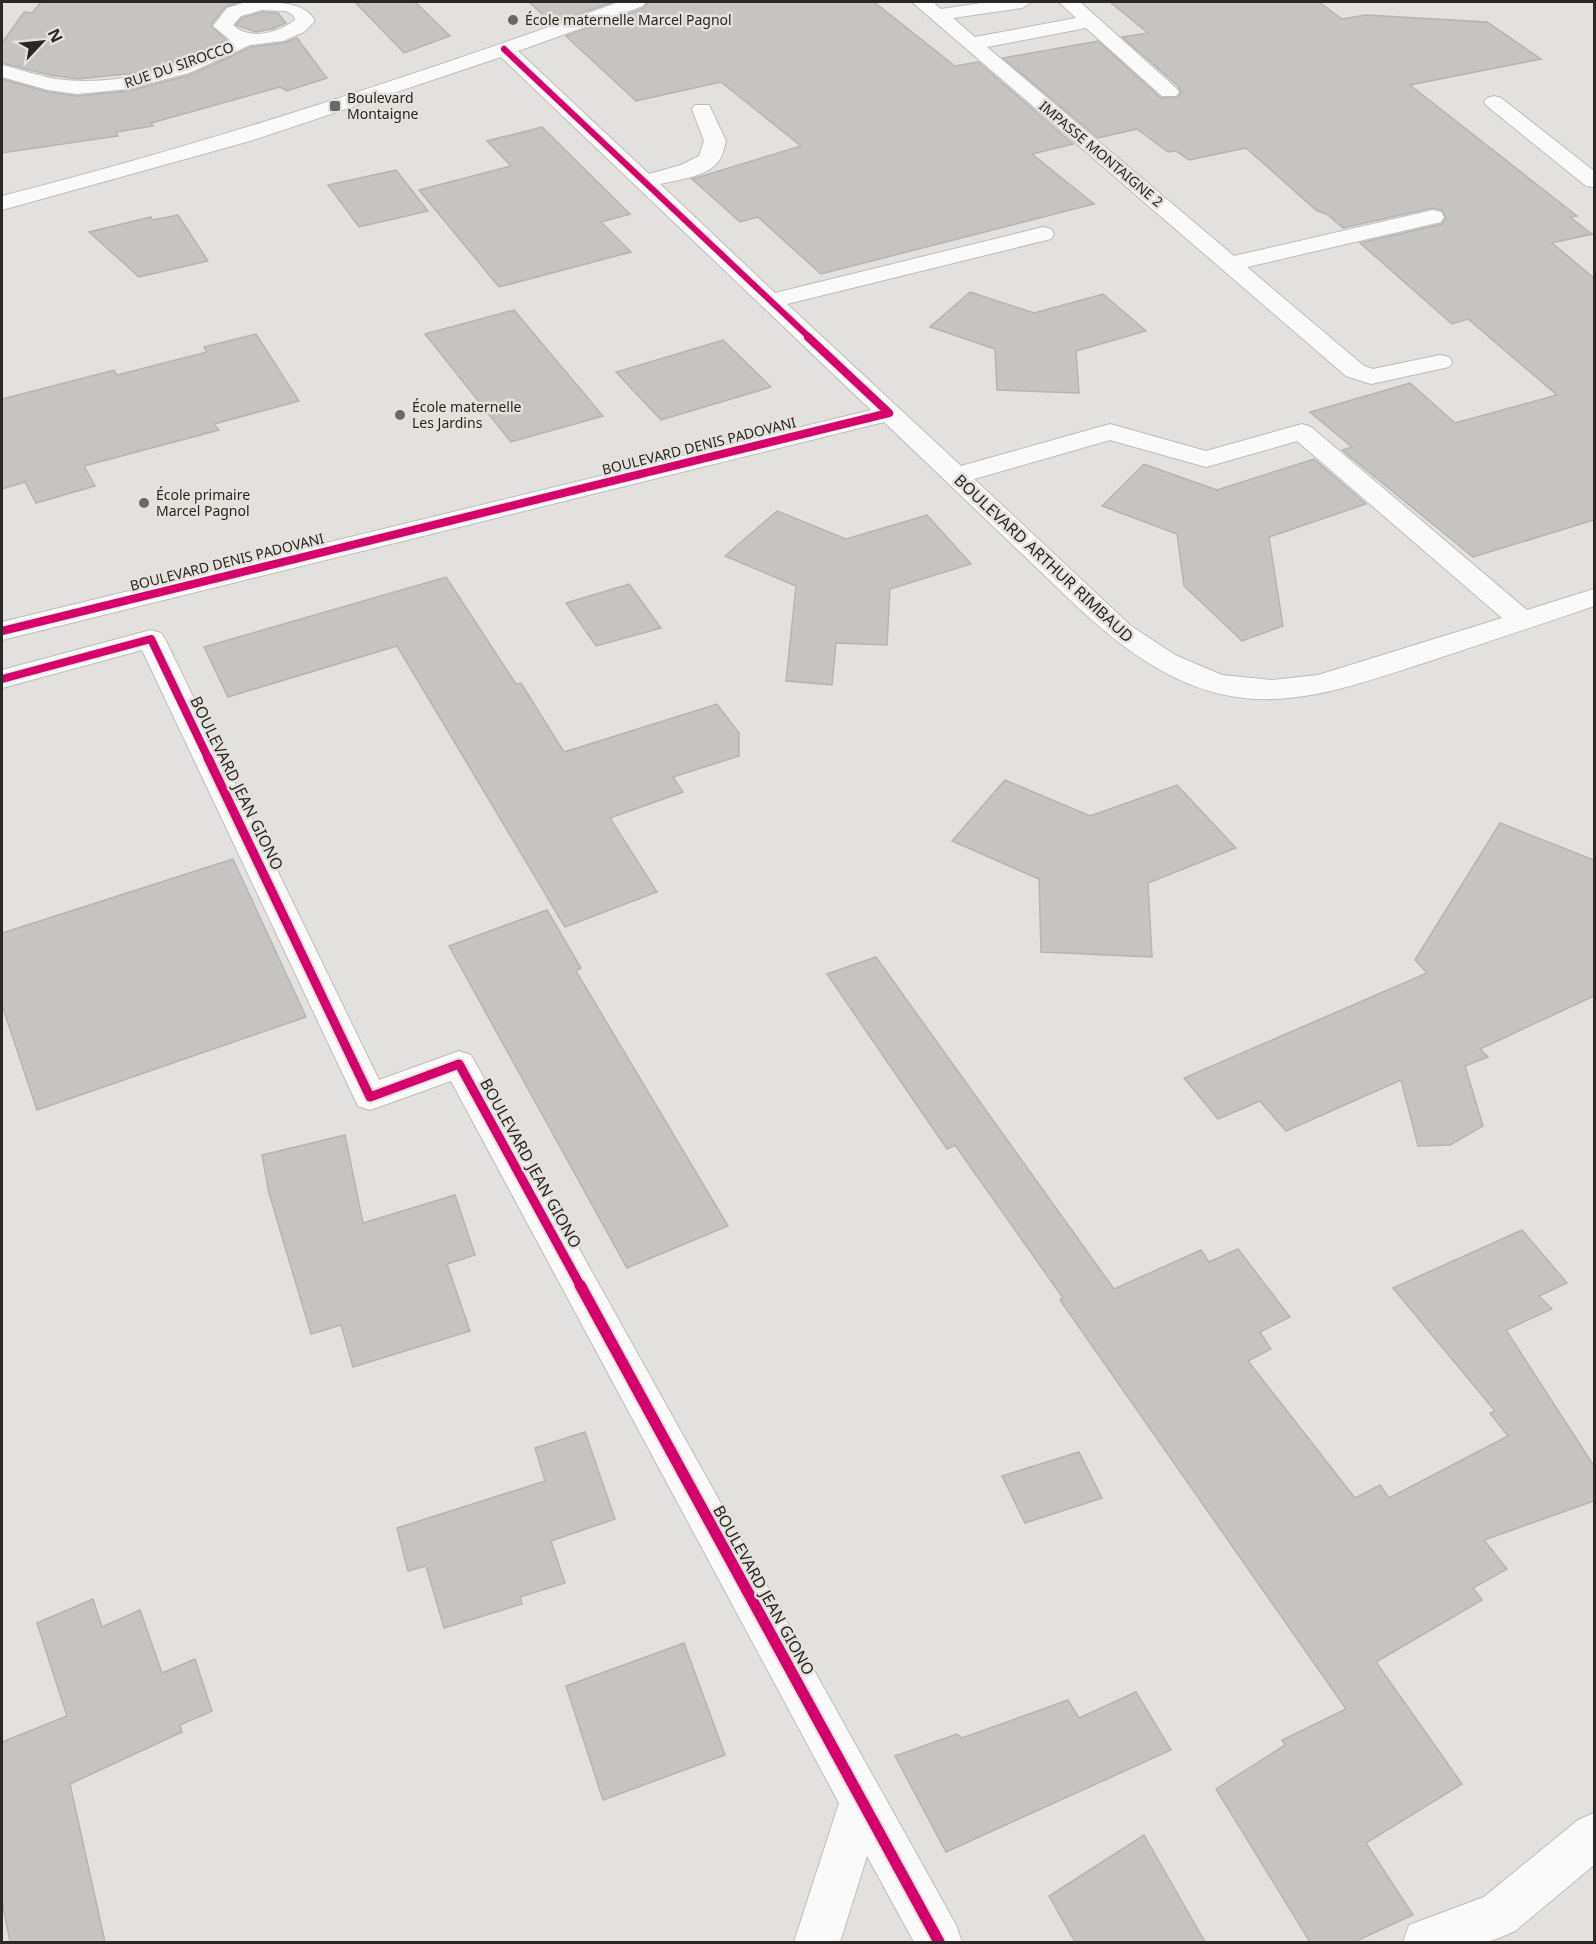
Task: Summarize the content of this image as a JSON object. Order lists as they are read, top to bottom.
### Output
{
  "streets": {
    "street": [
      "RUE DU SIROCCO",
      "IMPASSE MONTAIGNE 2",
      "BOULEVARD DENIS PADOVANI",
      "BOULEVARD ARTHUR RIMBAUD",
      "BOULEVARD JEAN GIONO"
    ]
  },
  "crossings": [
    ["BOULEVARD DENIS PADOVANI", "BOULEVARD ARTHUR RIMBAUD"]
  ],
  "places": {
    "other": ["École maternelle Marcel Pagnol", "École maternelle Les Jardins", "École primaire Marcel Pagnol"],
    "transit": ["Boulevard Montaigne"]
  },
  "north": "top right"
}
